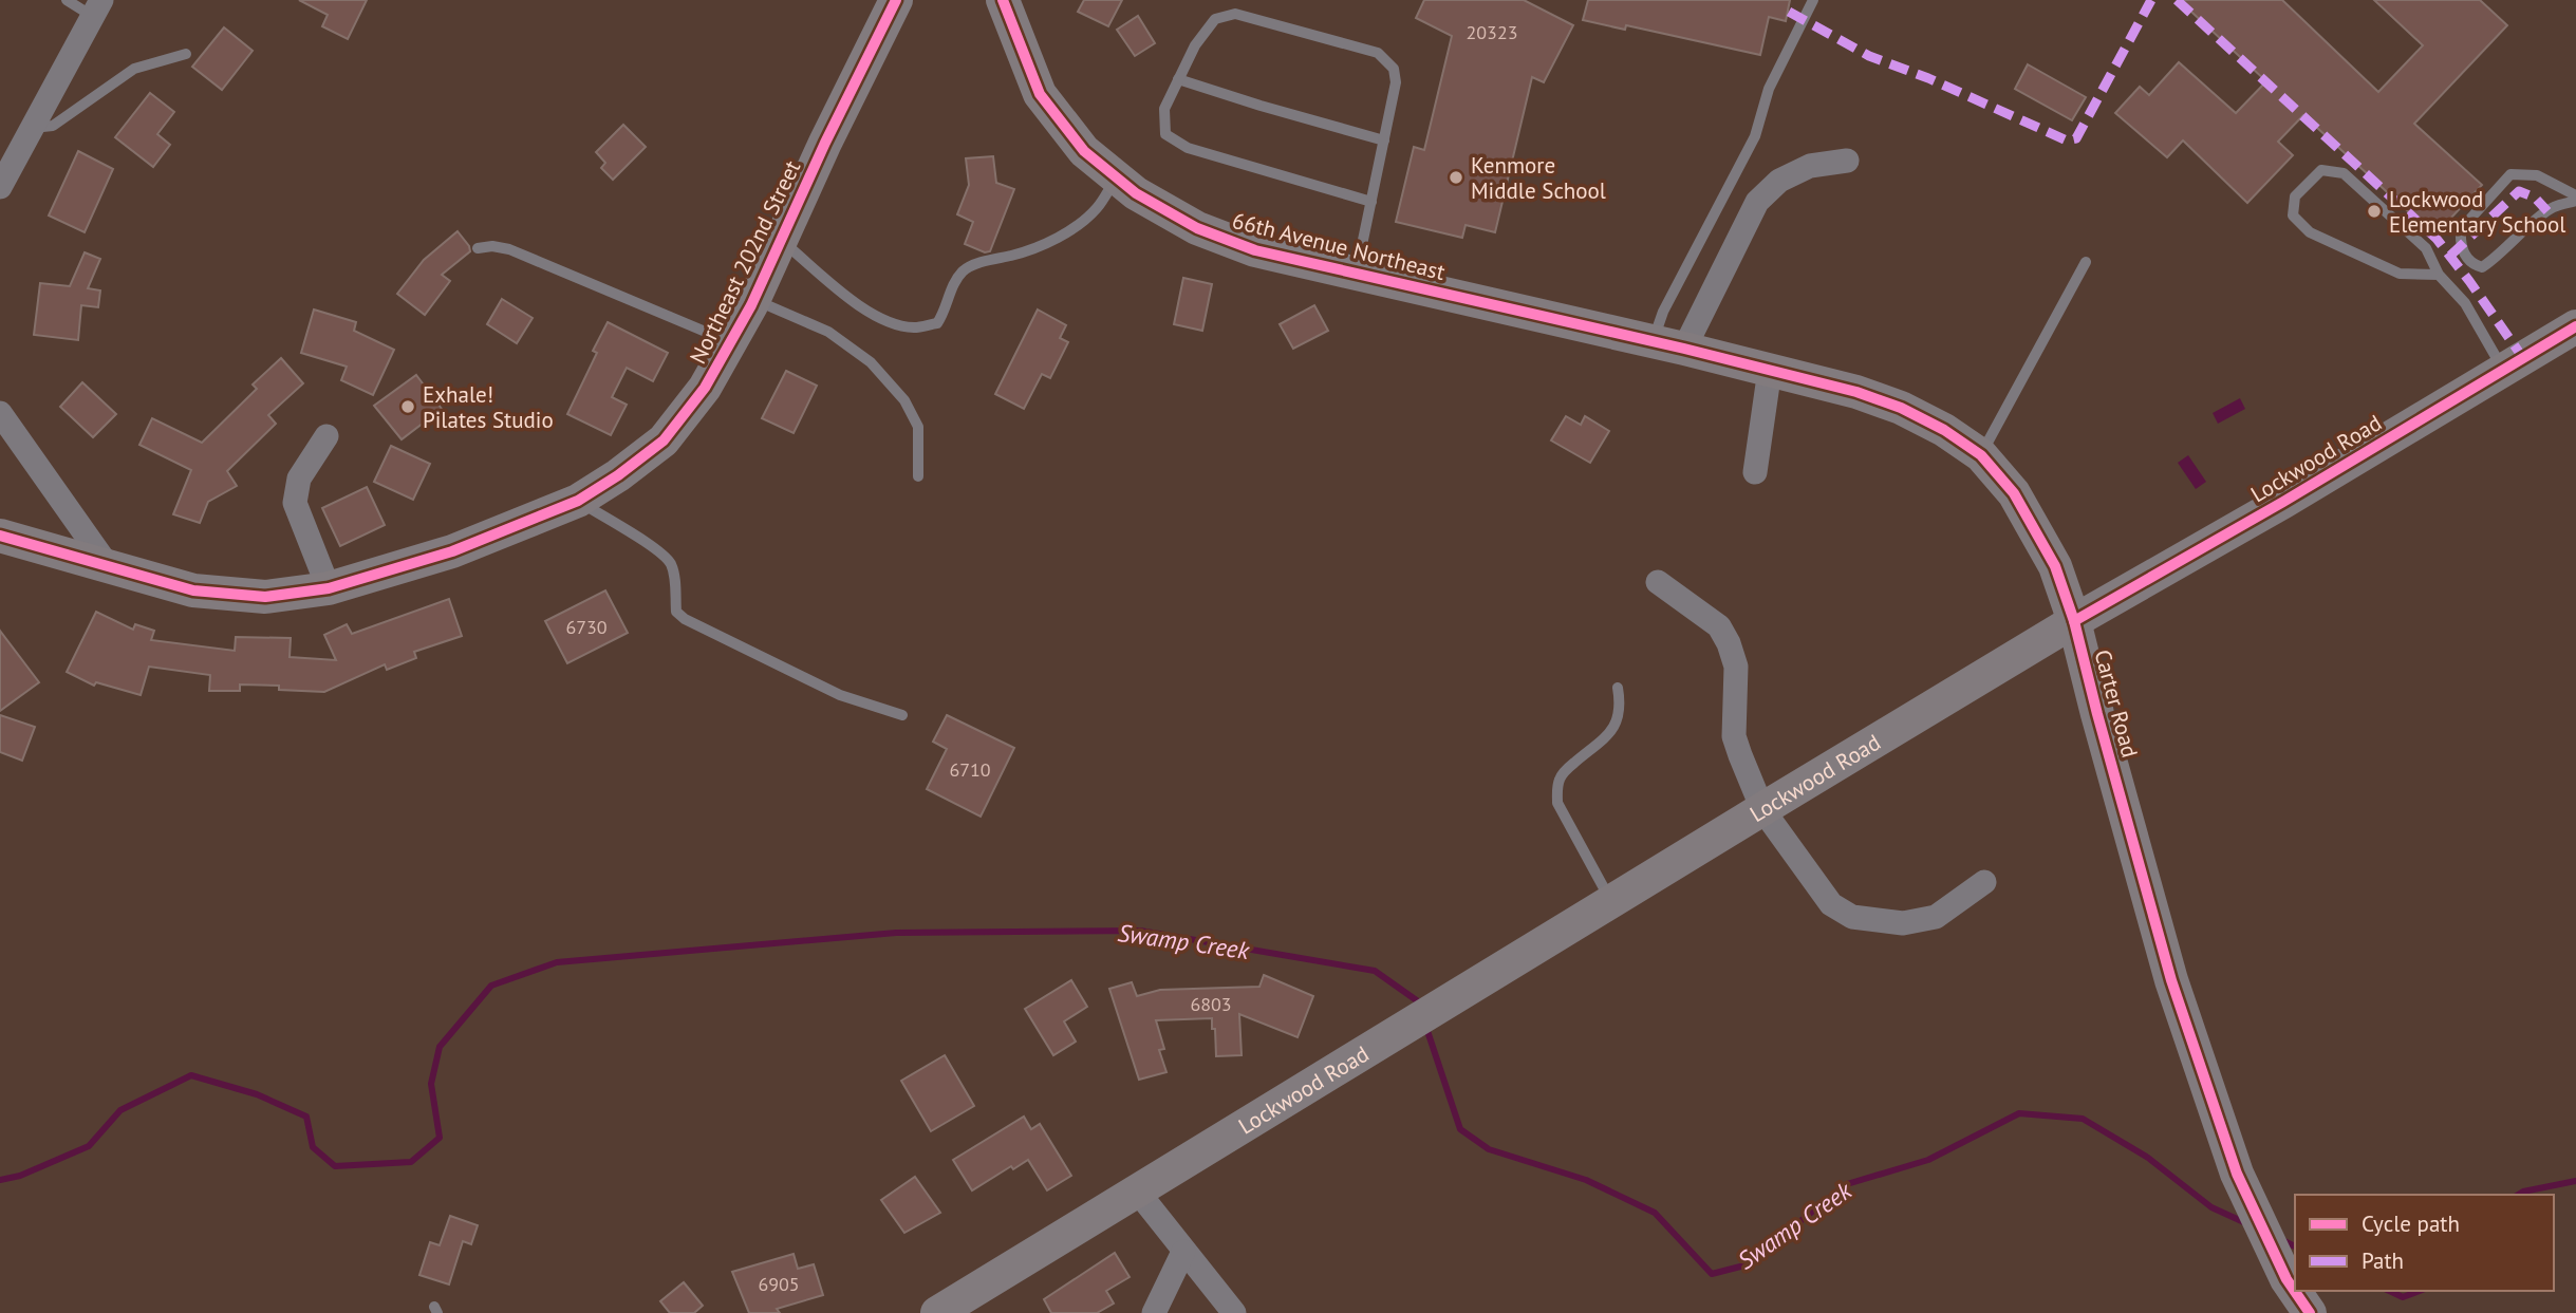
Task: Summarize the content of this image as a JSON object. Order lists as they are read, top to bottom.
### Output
{
  "streets": {
    "street": [
      "66th Avenue Northeast",
      "Northeast 202nd Street",
      "Lockwood Road",
      "Carter Road"
    ]
  },
  "crossings": [
    ["66th Avenue Northeast", "Carter Road"],
    ["Lockwood Road", "Carter Road"]
  ],
  "water": ["Swamp Creek"],
  "places": ["Kenmore Middle School", "Lockwood Elementary School", "Exhale! Pilates Studio"],
  "house_numbers": [
    "20323",
    "6730",
    "6710",
    "6803",
    "6905"
  ],
  "legend": ["Cycle path", "Path"]
}
